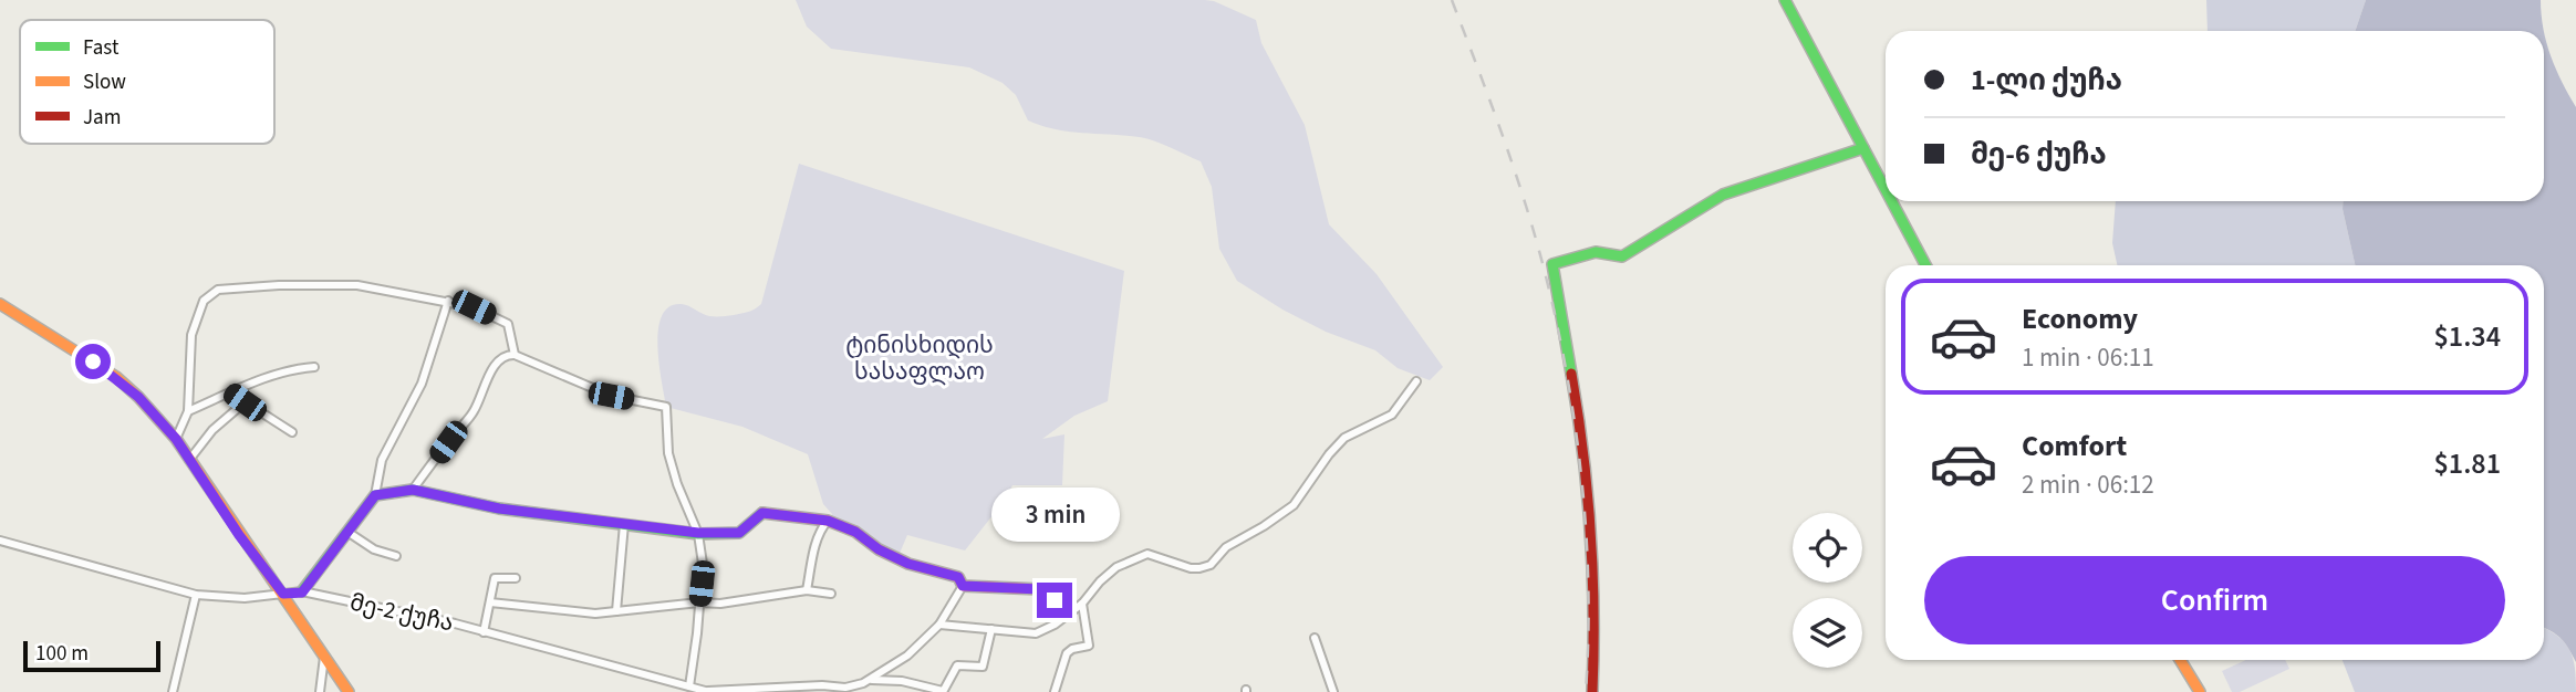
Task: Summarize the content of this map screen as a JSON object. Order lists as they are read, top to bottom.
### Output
{
  "streets": {
    "street": ["მე-2 ქუჩა"]
  },
  "parks": ["ტინისხიდის სასაფლაო"],
  "legend": ["Fast", "Slow", "Jam"],
  "scale_bar": "100 m",
  "page": {
    "banner": ["1-ლი ქუჩა", "მე-6 ქუჩა"],
    "list": [
      {
        "name": "Economy",
        "note": "1 min · 06:11",
        "value": "$1.34"
      },
      {
        "name": "Comfort",
        "note": "2 min · 06:12",
        "value": "$1.81"
      }
    ],
    "bubble": "3 min",
    "buttons": "Confirm",
    "scale": "100 m"
  }
}
